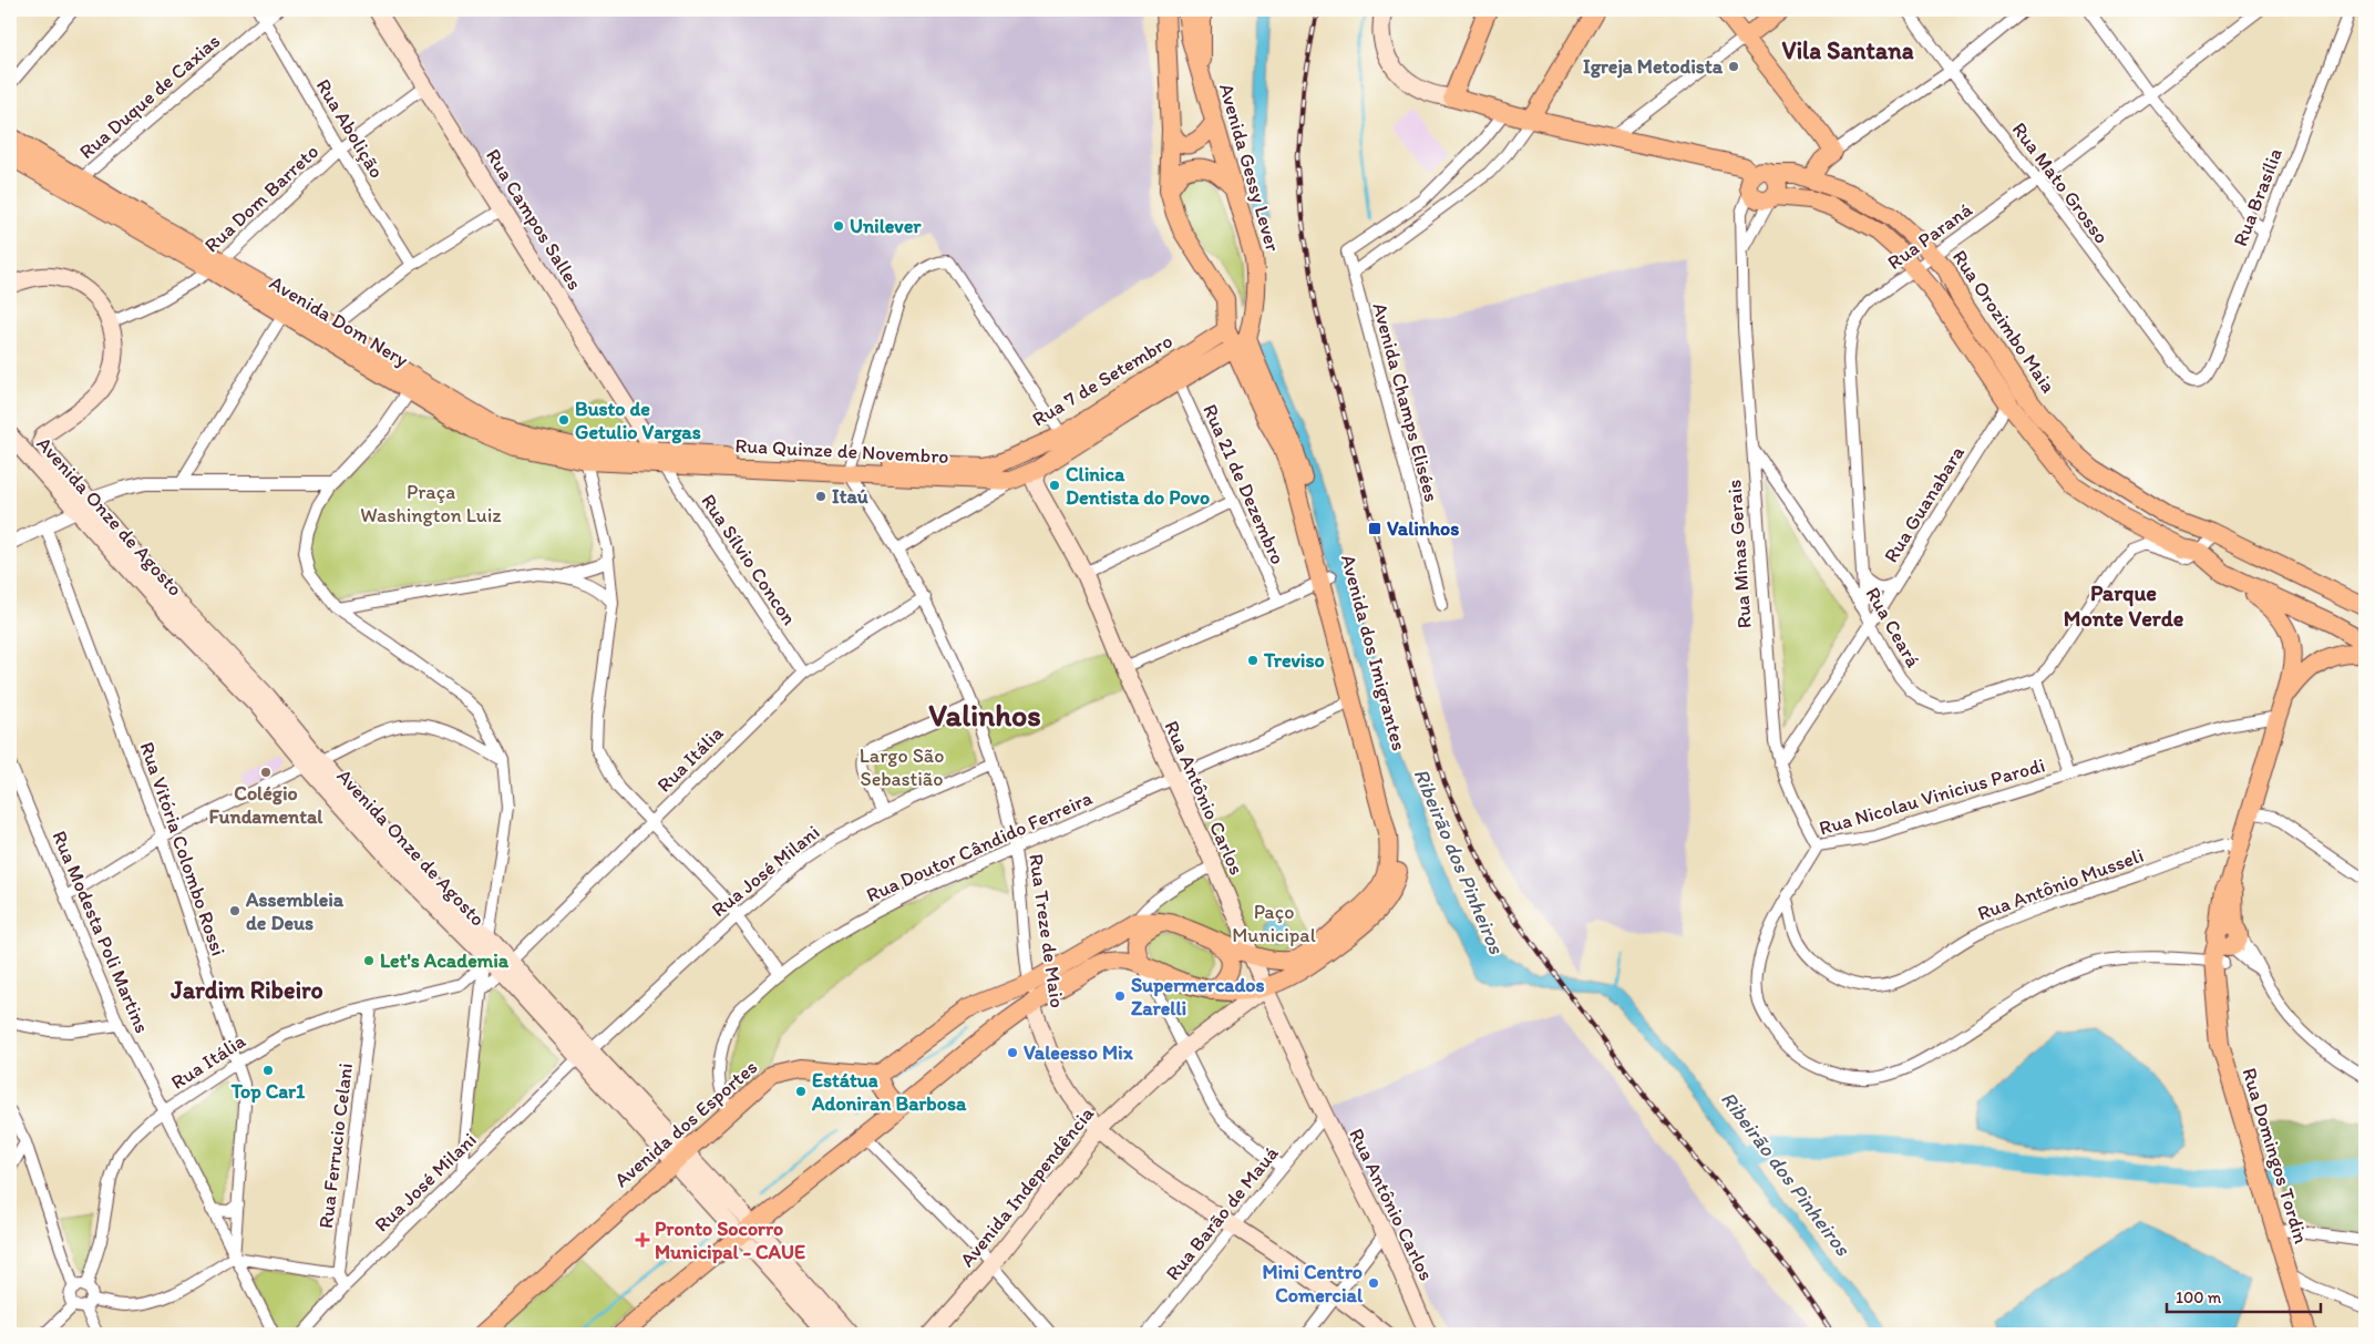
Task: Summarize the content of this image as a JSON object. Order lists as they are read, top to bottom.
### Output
{
  "streets": {
    "main road": [
      "Avenida Gessy Lever",
      "Rua Campos Salles",
      "Avenida Dom Nery",
      "Rua Orozimbo Maia",
      "Rua 7 de Setembro",
      "Rua Quinze de Novembro",
      "Avenida Onze de Agosto",
      "Avenida dos Imigrantes",
      "Rua Antônio Carlos",
      "Rua Treze de Maio",
      "Avenida dos Esportes",
      "Rua Domingos Tordin",
      "Avenida Independência"
    ],
    "street": [
      "Rua Duque de Caxias",
      "Rua Abolição",
      "Rua Mato Grosso",
      "Rua Brasília",
      "Rua Dom Barreto",
      "Rua Paraná",
      "Avenida Champs Elisées",
      "Rua 21 de Dezembro",
      "Rua Guanabara",
      "Rua Minas Gerais",
      "Rua Sílvio Concon",
      "Rua Ceará",
      "Rua Itália",
      "Rua Nicolau Vinicius Parodi",
      "Rua Doutor Cândido Ferreira",
      "Rua Vitória Colombo Rossi",
      "Rua José Milani",
      "Rua Antônio Musseli",
      "Rua Modesta Poli Martins",
      "Rua Ferrucio Celani",
      "Rua Barão de Mauá"
    ]
  },
  "crossings": [
    ["Rua Duque de Caxias", "Rua Abolição"],
    ["Rua Duque de Caxias", "Avenida Dom Nery"],
    ["Rua Abolição", "Rua Dom Barreto"],
    ["Avenida Gessy Lever", "Rua 7 de Setembro"],
    ["Avenida Gessy Lever", "Avenida dos Imigrantes"],
    ["Rua Mato Grosso", "Rua Brasília"],
    ["Rua Mato Grosso", "Rua Paraná"],
    ["Rua Dom Barreto", "Rua Campos Salles"],
    ["Rua Dom Barreto", "Avenida Dom Nery"],
    ["Rua Campos Salles", "Avenida Dom Nery"],
    ["Rua Campos Salles", "Rua Quinze de Novembro"],
    ["Rua Campos Salles", "Rua Sílvio Concon"],
    ["Rua Paraná", "Rua Orozimbo Maia"],
    ["Rua Paraná", "Rua Ceará"],
    ["Avenida Dom Nery", "Rua Quinze de Novembro"],
    ["Avenida Dom Nery", "Rua Sílvio Concon"],
    ["Rua Orozimbo Maia", "Avenida Champs Elisées"],
    ["Rua Orozimbo Maia", "Rua Guanabara"],
    ["Rua Orozimbo Maia", "Rua Minas Gerais"],
    ["Rua 7 de Setembro", "Rua Quinze de Novembro"],
    ["Rua 7 de Setembro", "Rua 21 de Dezembro"],
    ["Rua 7 de Setembro", "Avenida dos Imigrantes"],
    ["Rua 7 de Setembro", "Rua Antônio Carlos"],
    ["Rua Quinze de Novembro", "Rua Sílvio Concon"],
    ["Rua Quinze de Novembro", "Rua Treze de Maio"],
    ["Rua Guanabara", "Rua Minas Gerais"],
    ["Rua Guanabara", "Rua Ceará"],
    ["Avenida Onze de Agosto", "Rua Itália"],
    ["Avenida Onze de Agosto", "Rua José Milani"],
    ["Avenida Onze de Agosto", "Avenida dos Esportes"],
    ["Rua Minas Gerais", "Rua Ceará"],
    ["Rua Minas Gerais", "Rua Nicolau Vinicius Parodi"],
    ["Rua Sílvio Concon", "Rua Itália"],
    ["Avenida dos Imigrantes", "Rua Antônio Carlos"],
    ["Avenida dos Imigrantes", "Rua Doutor Cândido Ferreira"],
    ["Avenida dos Imigrantes", "Avenida Independência"],
    ["Rua Itália", "Rua Vitória Colombo Rossi"],
    ["Rua Itália", "Rua Treze de Maio"],
    ["Rua Itália", "Rua Modesta Poli Martins"],
    ["Rua Itália", "Rua Ferrucio Celani"],
    ["Rua Nicolau Vinicius Parodi", "Rua Antônio Musseli"],
    ["Rua Nicolau Vinicius Parodi", "Rua Domingos Tordin"],
    ["Rua Antônio Carlos", "Rua Doutor Cândido Ferreira"],
    ["Rua Antônio Carlos", "Avenida Independência"],
    ["Rua Antônio Carlos", "Rua Barão de Mauá"],
    ["Rua Doutor Cândido Ferreira", "Rua Treze de Maio"],
    ["Rua Doutor Cândido Ferreira", "Avenida dos Esportes"],
    ["Rua Vitória Colombo Rossi", "Rua Modesta Poli Martins"],
    ["Rua José Milani", "Rua Treze de Maio"],
    ["Rua Antônio Musseli", "Rua Domingos Tordin"],
    ["Rua Treze de Maio", "Avenida Independência"],
    ["Rua Treze de Maio", "Rua Barão de Mauá"]
  ],
  "districts": [
    "Vila Santana",
    "Parque Monte Verde",
    "Valinhos",
    "Jardim Ribeiro"
  ],
  "water": ["Ribeirão dos Pinheiros"],
  "parks": ["Praça Washington Luiz", "Largo São Sebastião", "Paço Municipal"],
  "places": {
    "other": [
      "Igreja Metodista",
      "Unilever",
      "Busto de Getulio Vargas",
      "Clinica Dentista do Povo",
      "Itaú",
      "Treviso",
      "Colégio Fundamental",
      "Assembleia de Deus",
      "Let's Academia",
      "Supermercados Zarelli",
      "Valeesso Mix",
      "Top Car1",
      "Estátua Adoniran Barbosa",
      "Mini Centro Comercial"
    ],
    "transit": ["Valinhos"],
    "health": ["Pronto Socorro Municipal - CAUE"]
  },
  "scale_bar": "100 m"
}
